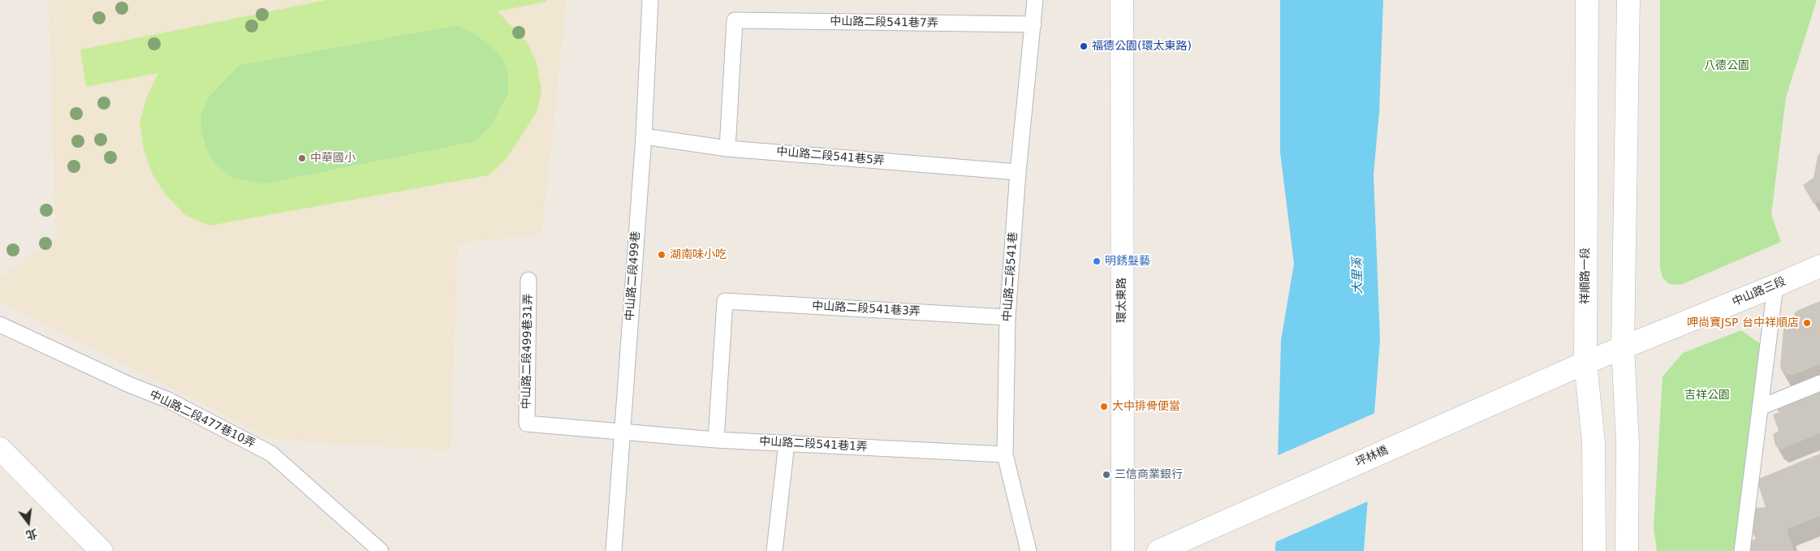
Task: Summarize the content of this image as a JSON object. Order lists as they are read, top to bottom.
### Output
{
  "streets": {
    "street": [
      "祥順路一段",
      "中山路三段",
      "環太東路",
      "坪林橋"
    ],
    "lane": [
      "中山路二段541巷7弄",
      "中山路二段541巷5弄",
      "中山路二段499巷",
      "中山路二段541巷",
      "中山路二段541巷3弄",
      "中山路二段499巷31弄",
      "中山路二段477巷10弄",
      "中山路二段541巷1弄"
    ]
  },
  "crossings": [
    ["中山路二段541巷7弄", "中山路二段541巷5弄"],
    ["中山路二段541巷7弄", "中山路二段541巷"],
    ["中山路二段541巷5弄", "中山路二段499巷"],
    ["中山路二段541巷5弄", "中山路二段541巷"],
    ["中山路二段499巷", "中山路二段499巷31弄"],
    ["中山路二段499巷", "中山路二段541巷1弄"],
    ["祥順路一段", "中山路三段"],
    ["祥順路一段", "坪林橋"],
    ["中山路二段541巷", "中山路二段541巷3弄"],
    ["中山路二段541巷", "中山路二段541巷1弄"],
    ["中山路三段", "坪林橋"],
    ["中山路二段541巷3弄", "中山路二段541巷1弄"],
    ["中山路二段499巷31弄", "中山路二段541巷1弄"]
  ],
  "water": ["大里溪"],
  "parks": ["八德公園", "吉祥公園"],
  "places": [
    "福德公園(環太東路)",
    "中華國小",
    "湖南味小吃",
    "明銹髮藝",
    "呷尚寶JSP 台中祥順店",
    "大中排骨便當",
    "三信商業銀行"
  ],
  "north": "bottom"
}
